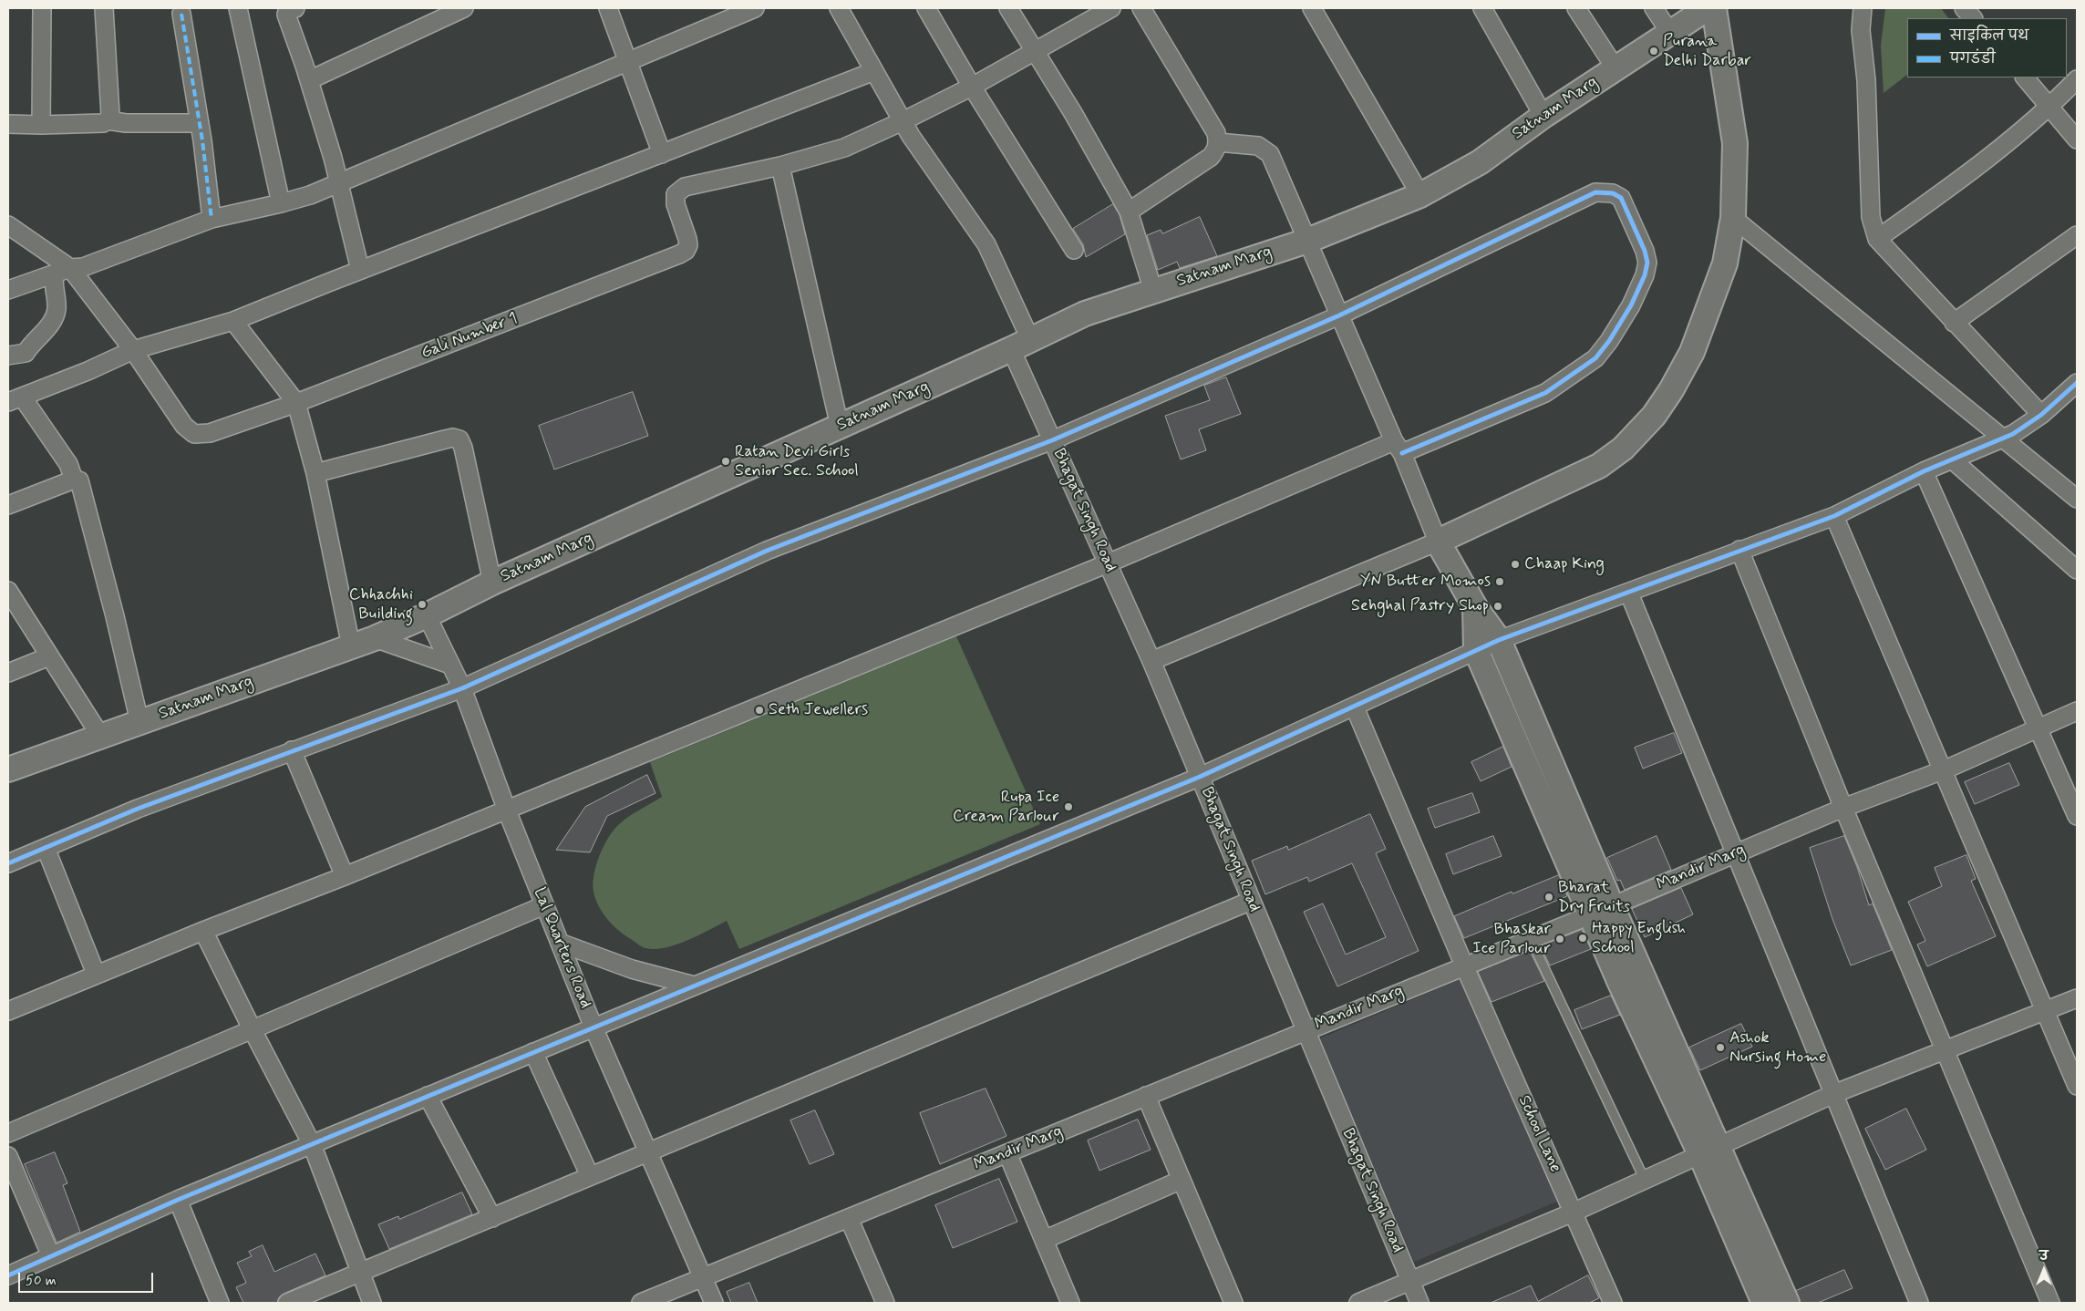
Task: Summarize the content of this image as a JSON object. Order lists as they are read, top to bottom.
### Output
{
  "streets": {
    "street": [
      "Satnam Marg",
      "Gali Number 1",
      "Bhagat Singh Road",
      "Mandir Marg",
      "Lal Quarters Road",
      "School Lane"
    ]
  },
  "crossings": [
    ["Satnam Marg", "Bhagat Singh Road"],
    ["Satnam Marg", "Lal Quarters Road"],
    ["Bhagat Singh Road", "Mandir Marg"],
    ["Mandir Marg", "Lal Quarters Road"],
    ["Mandir Marg", "School Lane"]
  ],
  "places": [
    "Purana Delhi Darbar",
    "Ratan Devi Girls Senior Sec. School",
    "Chaap King",
    "YN Butter Momos",
    "Chhachhi Building",
    "Sehghal Pastry Shop",
    "Seth Jewellers",
    "Rupa Ice Cream Parlour",
    "Bharat Dry Fruits",
    "Happy English School",
    "Bhaskar Ice Parlour",
    "Ashok Nursing Home"
  ],
  "legend": ["साइकिल पथ", "पगडंडी"],
  "scale_bar": "50 m",
  "north": "top"
}
